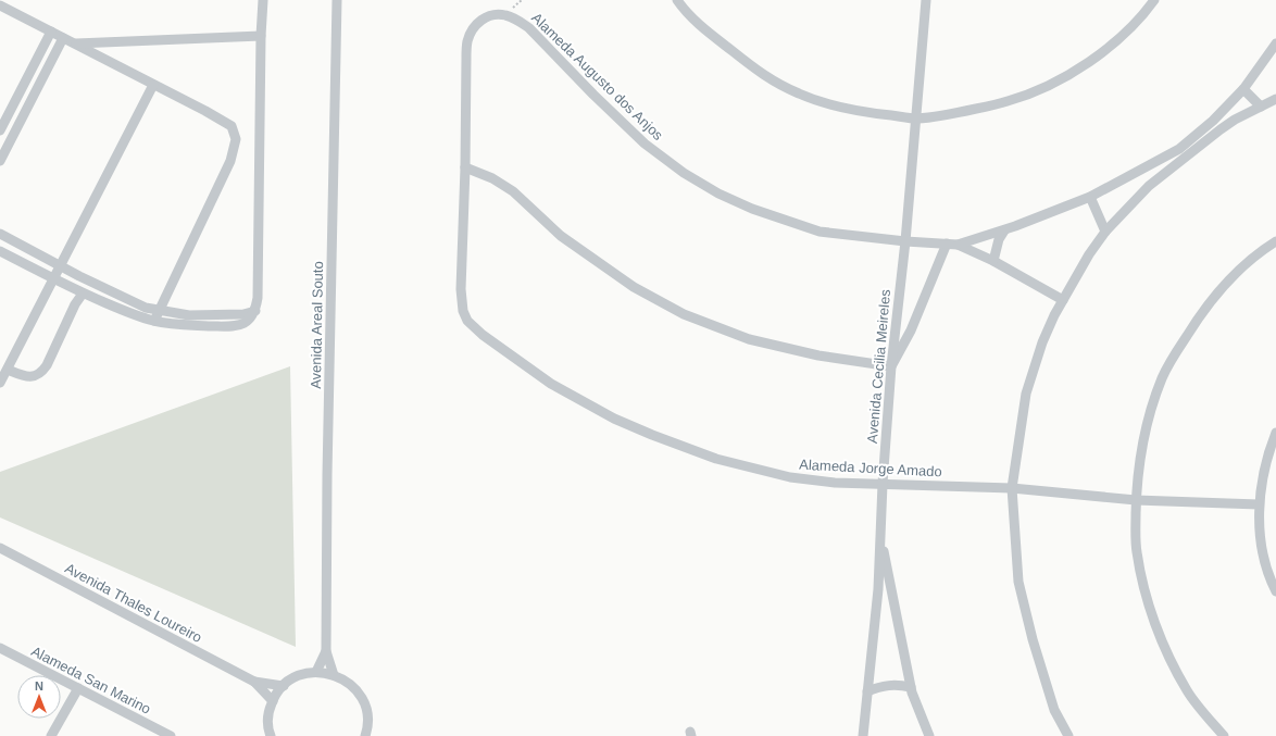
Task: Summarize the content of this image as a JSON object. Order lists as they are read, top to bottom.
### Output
{
  "streets": {
    "street": [
      "Alameda Augusto dos Anjos",
      "Avenida Areal Souto",
      "Avenida Cecilia Meireles",
      "Alameda Jorge Amado",
      "Avenida Thales Loureiro",
      "Alameda San Marino"
    ]
  },
  "crossings": [
    ["Alameda Augusto dos Anjos", "Avenida Cecilia Meireles"],
    ["Alameda Augusto dos Anjos", "Alameda Jorge Amado"],
    ["Avenida Cecilia Meireles", "Alameda Jorge Amado"]
  ],
  "north": "top"
}
